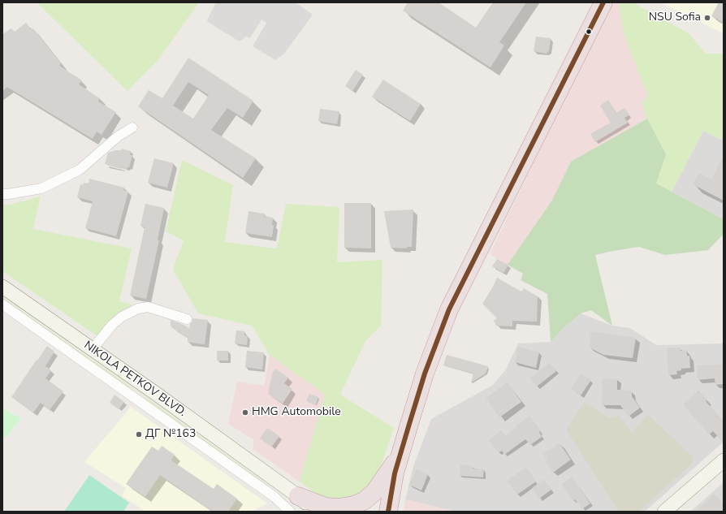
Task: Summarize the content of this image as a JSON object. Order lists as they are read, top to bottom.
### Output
{
  "streets": {
    "street": ["NIKOLA PETKOV BLVD."]
  },
  "places": ["NSU Sofia", "HMG Automobile", "ДГ №163"]
}
